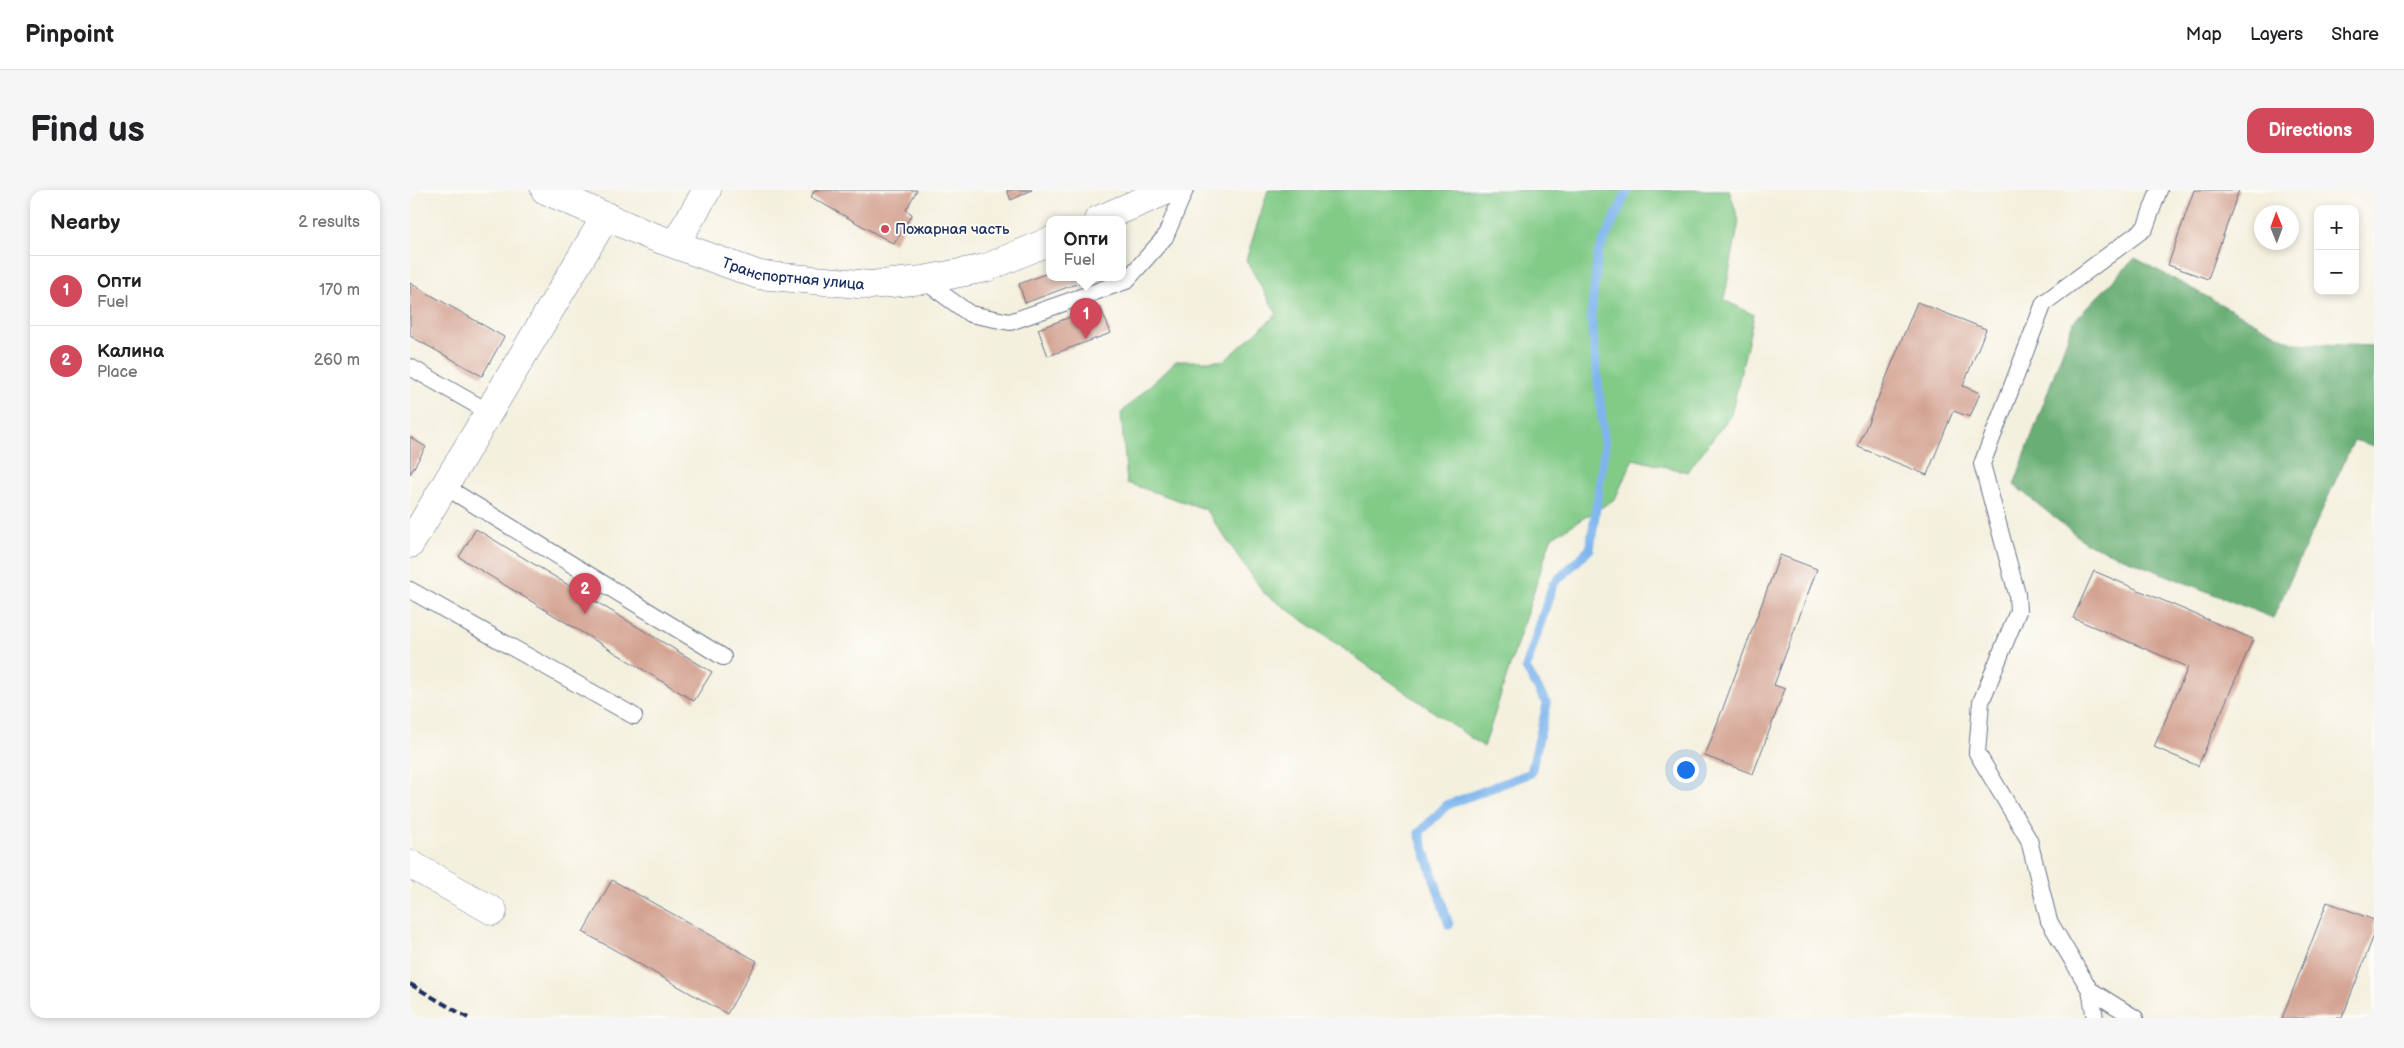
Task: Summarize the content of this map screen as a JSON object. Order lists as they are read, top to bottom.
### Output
{
  "streets": {
    "street": ["Транспортная улица"]
  },
  "places": ["Пожарная часть"],
  "north": "top",
  "page": {
    "header": "Pinpoint",
    "nav": ["Map", "Layers", "Share"],
    "buttons": "Directions",
    "title": "Find us",
    "heading": ["Nearby", "2 results"],
    "map_buttons": ["+", "−"],
    "popup": ["Опти", "Fuel"],
    "list": [
      {
        "mark": "1",
        "name": "Опти",
        "note": "Fuel",
        "value": "170 m"
      },
      {
        "mark": "2",
        "name": "Калина",
        "note": "Place",
        "value": "260 m"
      }
    ],
    "pins": ["1", "2"]
  }
}
